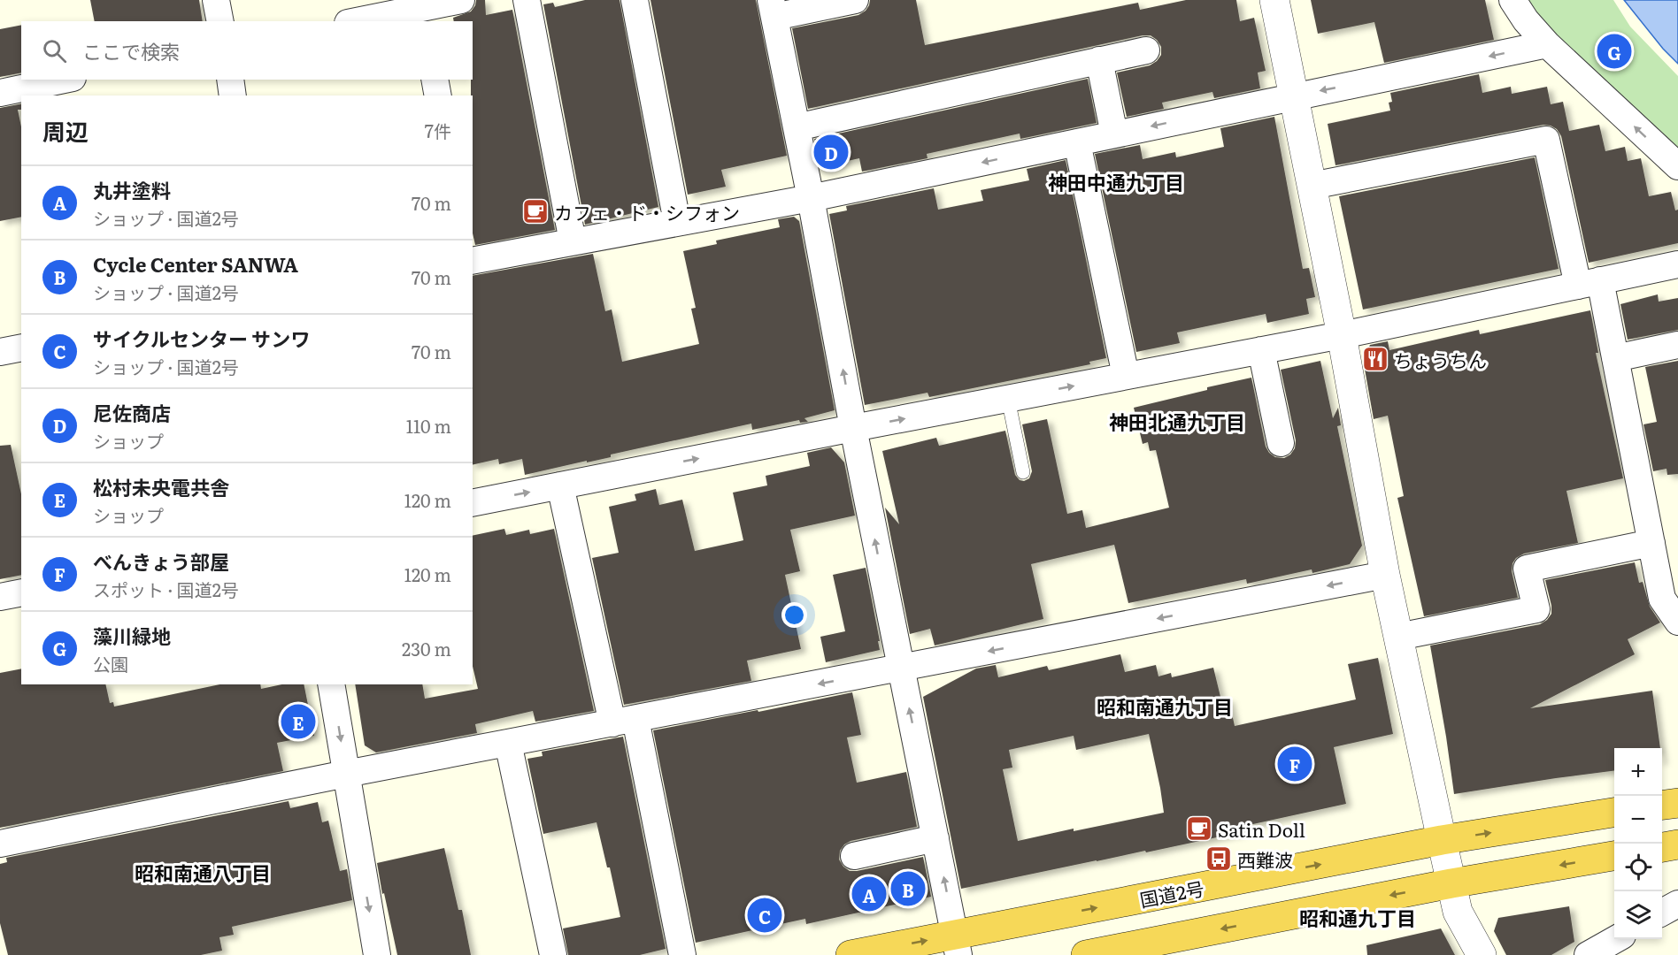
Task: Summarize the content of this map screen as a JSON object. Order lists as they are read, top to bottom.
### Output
{
  "streets": {
    "highway": ["国道2号"]
  },
  "districts": [
    "神田中通九丁目",
    "神田北通九丁目",
    "昭和南通九丁目",
    "昭和南通八丁目",
    "昭和通九丁目"
  ],
  "places": {
    "cafe": ["カフェ・ド・シフォン", "Satin Doll"],
    "restaurant": ["ちょうちん"],
    "bus stop": ["西難波"]
  },
  "page": {
    "search": "ここで検索",
    "pins": [
      "G",
      "D",
      "E",
      "F",
      "B",
      "A",
      "C"
    ],
    "heading": ["周辺", "7件"],
    "list": [
      {
        "mark": "A",
        "name": "丸井塗料",
        "note": "ショップ · 国道2号",
        "value": "70 m"
      },
      {
        "mark": "B",
        "name": "Cycle Center SANWA",
        "note": "ショップ · 国道2号",
        "value": "70 m"
      },
      {
        "mark": "C",
        "name": "サイクルセンター サンワ",
        "note": "ショップ · 国道2号",
        "value": "70 m"
      },
      {
        "mark": "D",
        "name": "尼佐商店",
        "note": "ショップ",
        "value": "110 m"
      },
      {
        "mark": "E",
        "name": "松村未央電共舎",
        "note": "ショップ",
        "value": "120 m"
      },
      {
        "mark": "F",
        "name": "べんきょう部屋",
        "note": "スポット · 国道2号",
        "value": "120 m"
      },
      {
        "mark": "G",
        "name": "藻川緑地",
        "note": "公園",
        "value": "230 m"
      }
    ],
    "map_buttons": ["+", "−"]
  }
}
